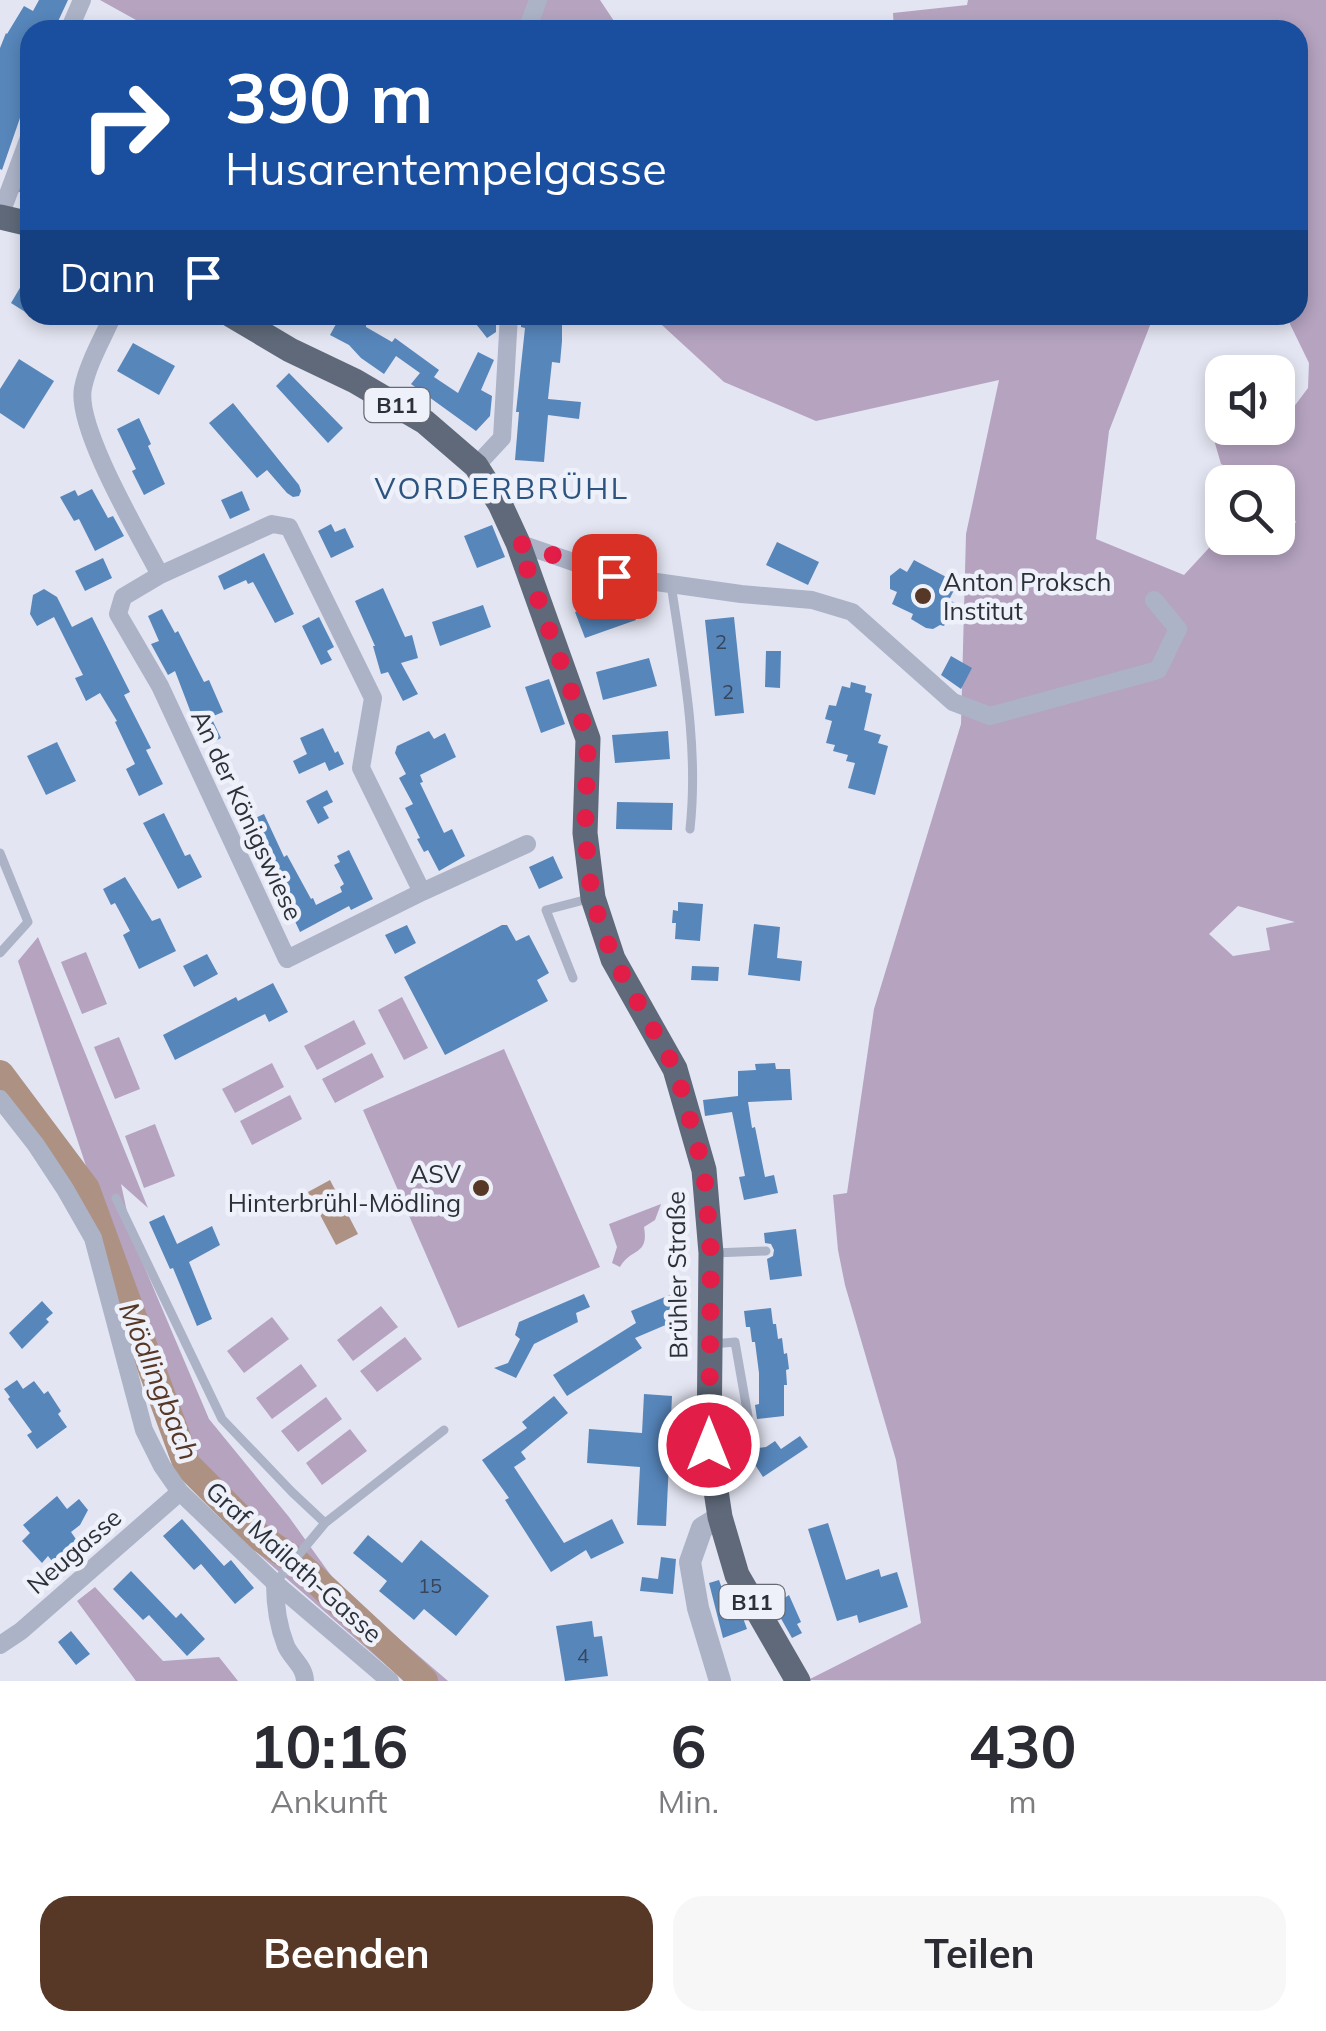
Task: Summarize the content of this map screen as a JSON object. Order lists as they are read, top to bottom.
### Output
{
  "streets": {
    "main road": ["B11", "Brühler Straße"],
    "street": ["An der Königswiese", "Neugasse", "Graf Mailath-Gasse"]
  },
  "crossings": [
    ["B11", "Brühler Straße"],
    ["Neugasse", "Graf Mailath-Gasse"]
  ],
  "districts": ["VORDERBRÜHL"],
  "water": ["Mödlingbach"],
  "places": ["Anton Proksch Institut", "ASV Hinterbrühl-Mödling"],
  "house_numbers": [
    "2",
    "2",
    "15",
    "4"
  ],
  "page": {
    "turn": ["390 m", "Husarentempelgasse"],
    "then": "Dann",
    "eta": [
      "10:16",
      "Ankunft",
      "6",
      "Min.",
      "430",
      "m"
    ],
    "buttons": ["Beenden", "Teilen"]
  }
}
